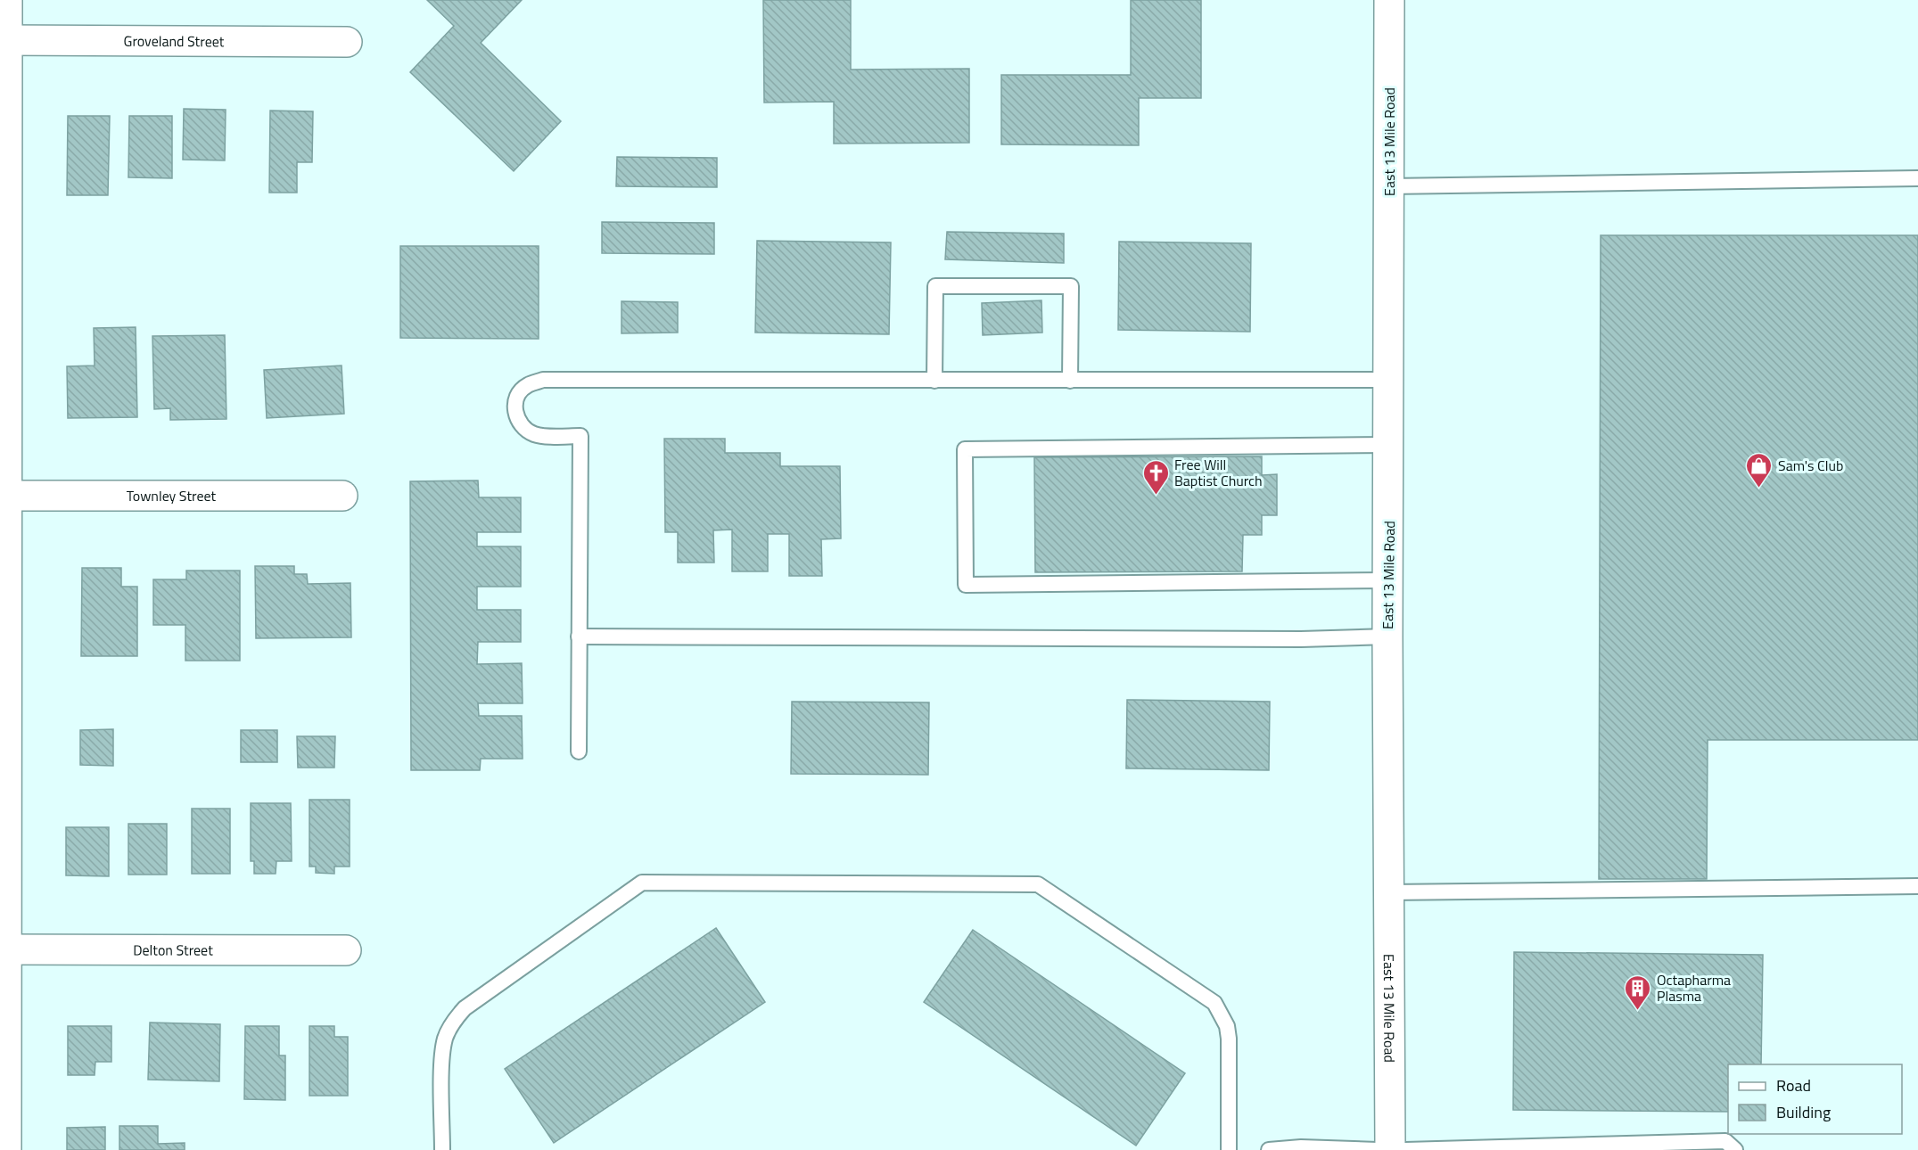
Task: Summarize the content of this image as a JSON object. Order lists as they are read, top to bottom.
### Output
{
  "streets": {
    "street": [
      "Groveland Street",
      "East 13 Mile Road",
      "Townley Street",
      "Delton Street"
    ]
  },
  "places": {
    "shop": ["Sam's Club"],
    "church": ["Free Will Baptist Church"],
    "building": ["Octapharma Plasma"]
  },
  "legend": ["Road", "Building"]
}
